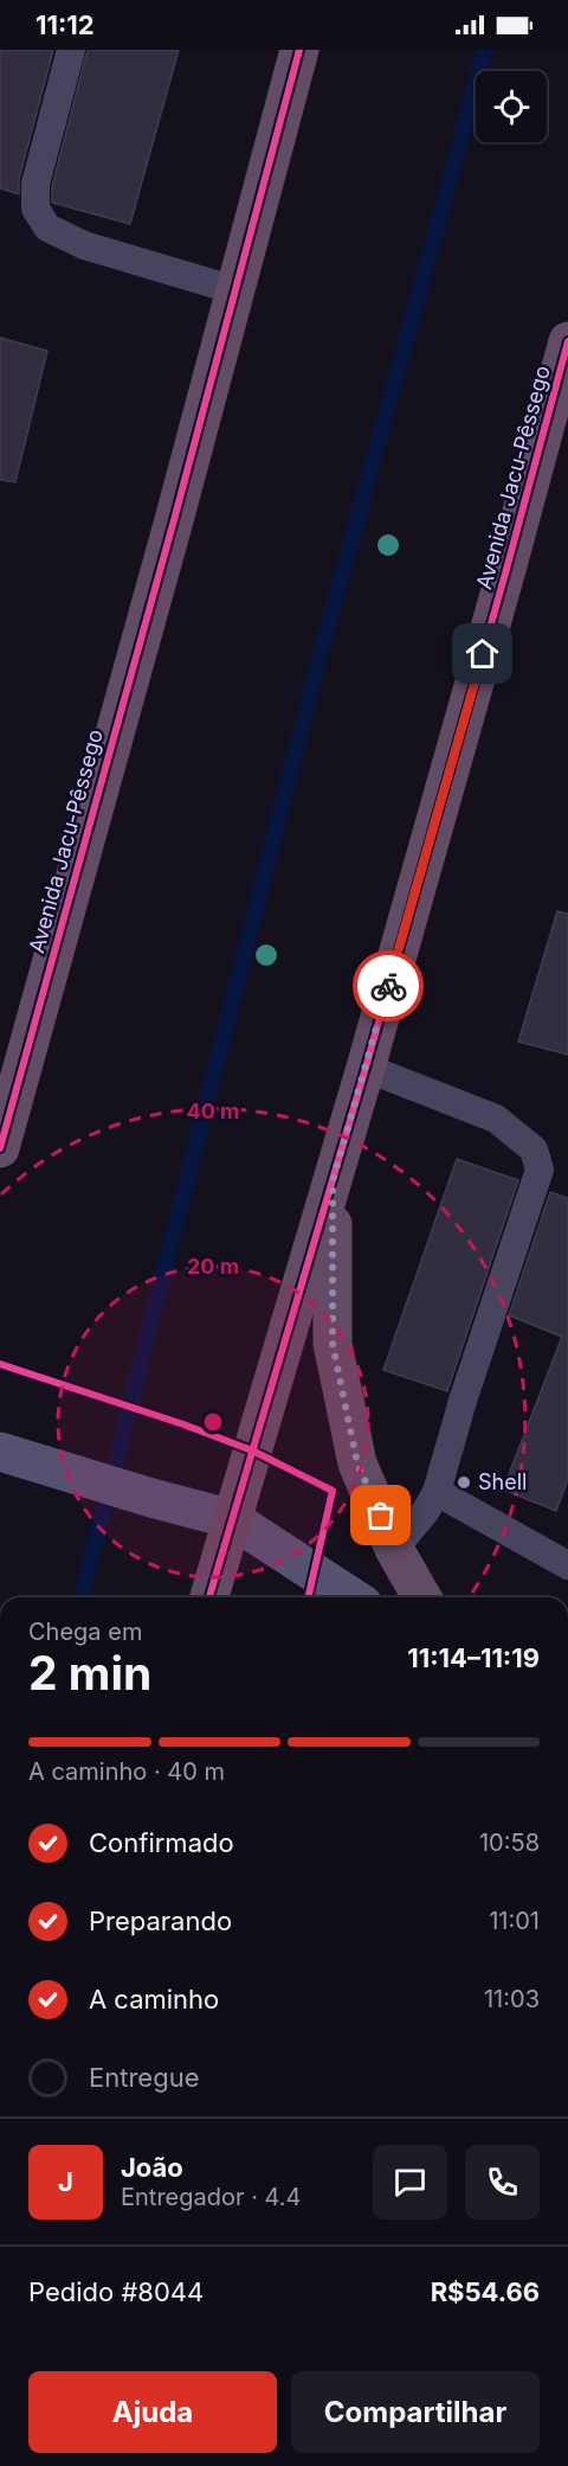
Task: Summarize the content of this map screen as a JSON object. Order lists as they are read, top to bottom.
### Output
{
  "streets": {
    "highway": ["Avenida Jacu-Pêssego"]
  },
  "places": ["Shell"],
  "page": {
    "status": "11:12",
    "heading": ["2 min", "Chega em", "11:14–11:19"],
    "panel": [
      "João",
      "Entregador · 4.4",
      "Pedido #8044",
      "R$54.66"
    ],
    "bar": "A caminho · 40 m",
    "list": [
      ["Confirmado", "10:58"],
      ["Preparando", "11:01"],
      ["A caminho", "11:03"],
      "Entregue"
    ],
    "round": "J",
    "buttons": ["Ajuda", "Compartilhar"]
  },
  "rings": ["40 m", "20 m"]
}
